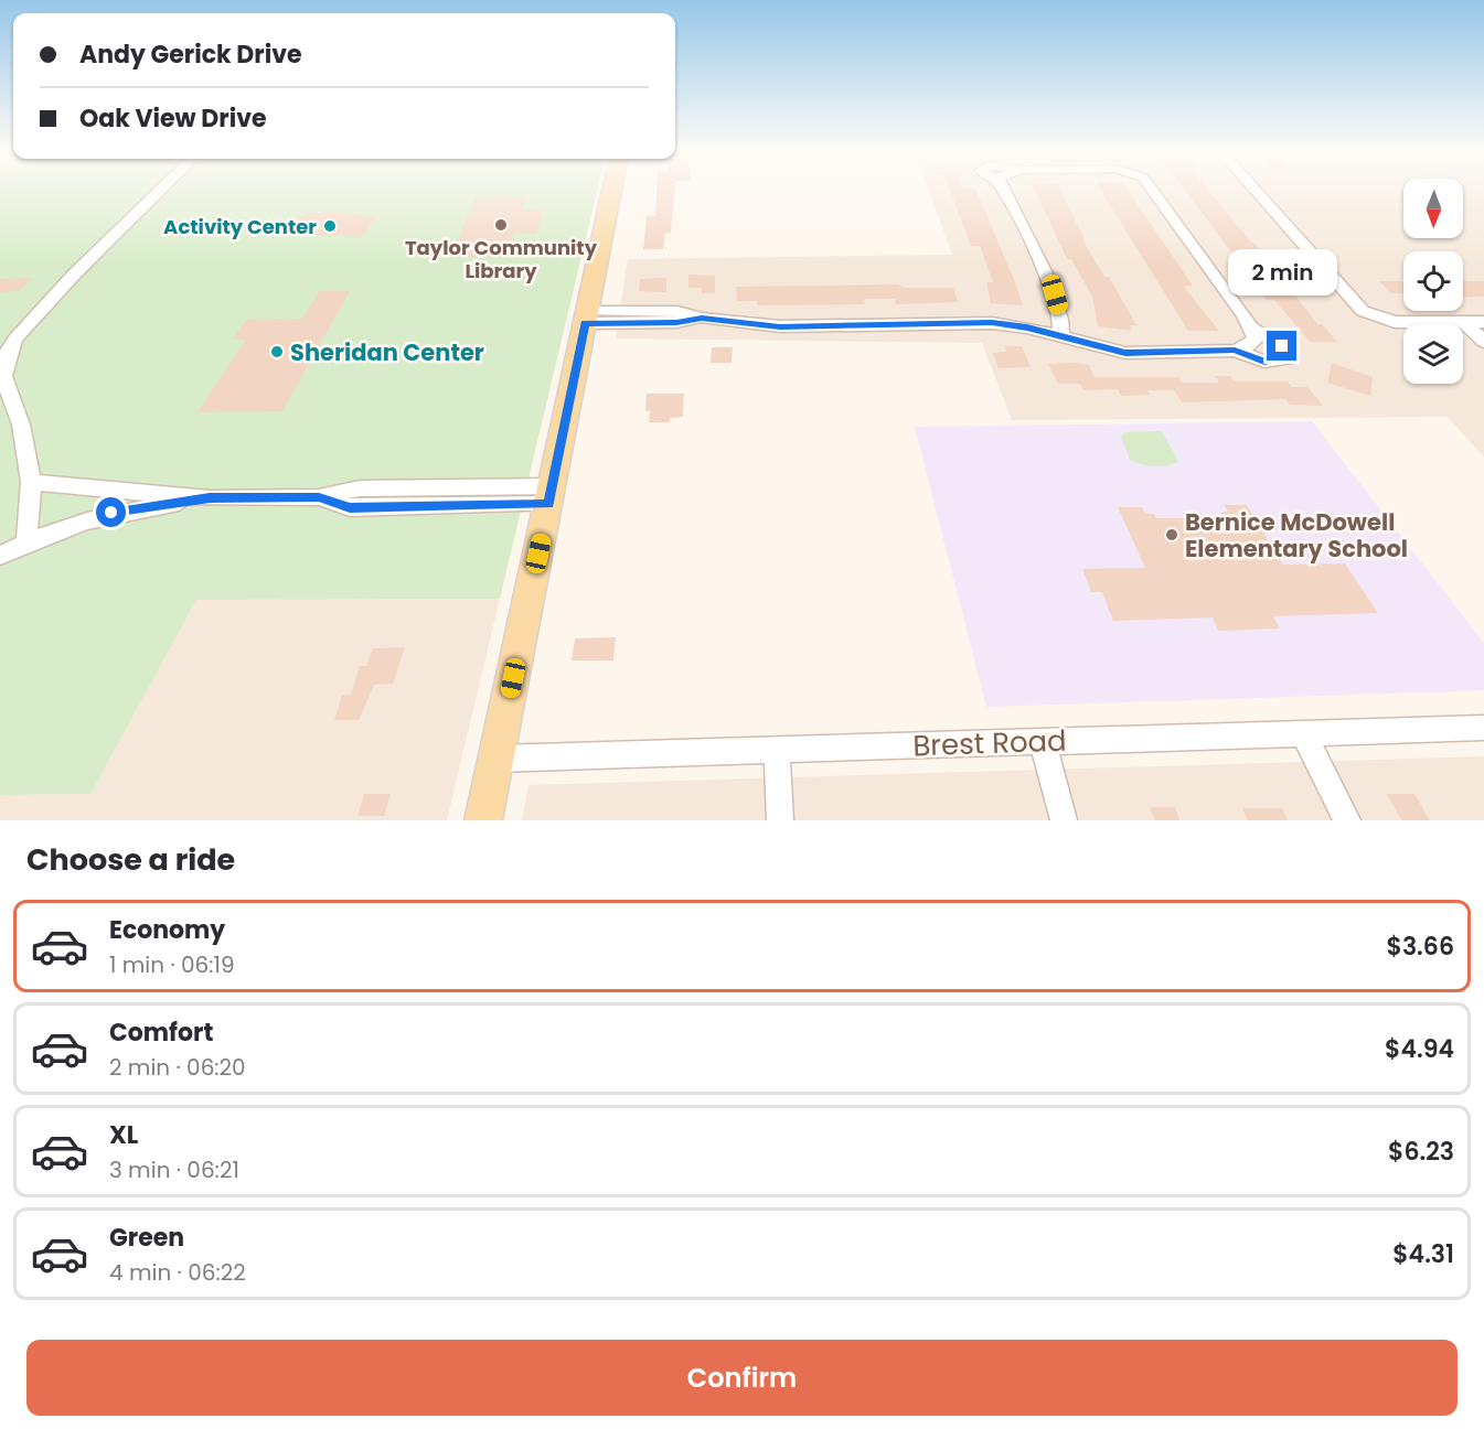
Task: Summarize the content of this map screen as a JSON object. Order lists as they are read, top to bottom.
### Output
{
  "streets": {
    "street": ["Brest Road"]
  },
  "places": [
    "Taylor Community Library",
    "Activity Center",
    "Sheridan Center",
    "Bernice McDowell Elementary School"
  ],
  "north": "bottom",
  "page": {
    "banner": ["Andy Gerick Drive", "Oak View Drive"],
    "bubble": "2 min",
    "heading": "Choose a ride",
    "list": [
      {
        "name": "Economy",
        "note": "1 min · 06:19",
        "value": "$3.66"
      },
      {
        "name": "Comfort",
        "note": "2 min · 06:20",
        "value": "$4.94"
      },
      {
        "name": "XL",
        "note": "3 min · 06:21",
        "value": "$6.23"
      },
      {
        "name": "Green",
        "note": "4 min · 06:22",
        "value": "$4.31"
      }
    ],
    "buttons": "Confirm"
  }
}
